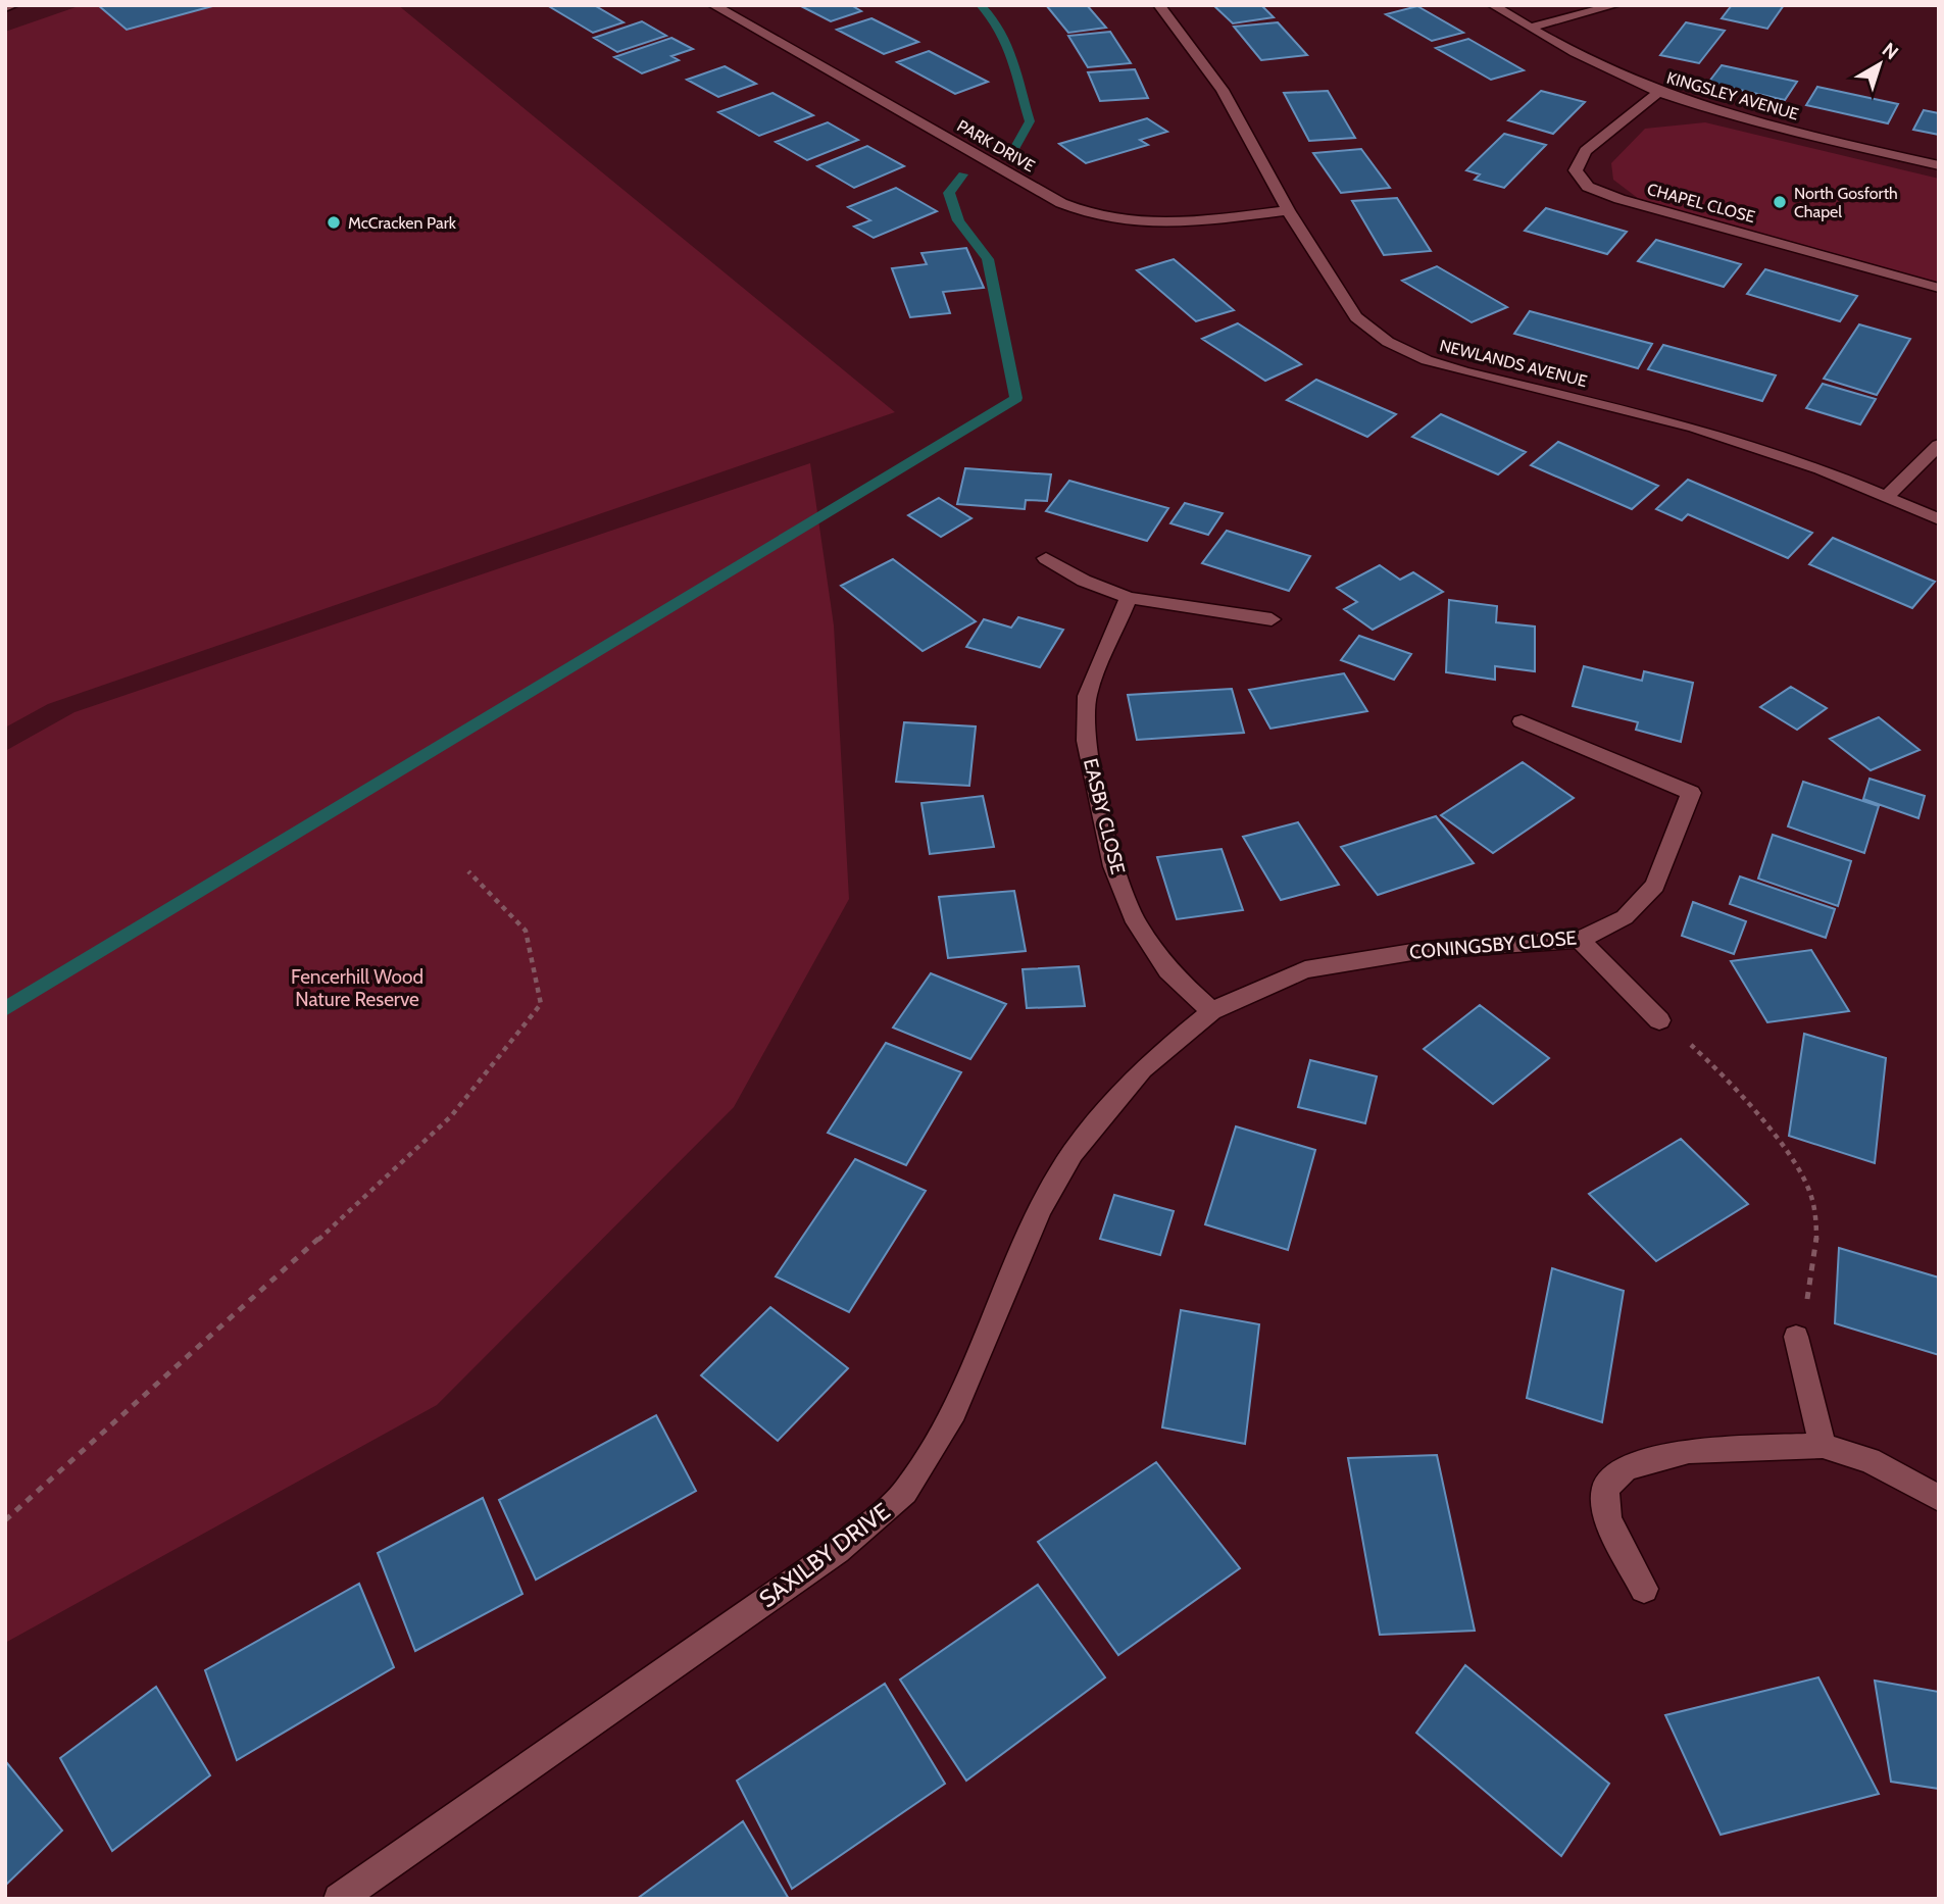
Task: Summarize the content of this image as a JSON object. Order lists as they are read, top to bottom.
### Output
{
  "streets": {
    "street": [
      "KINGSLEY AVENUE",
      "PARK DRIVE",
      "CHAPEL CLOSE",
      "NEWLANDS AVENUE",
      "EASBY CLOSE",
      "CONINGSBY CLOSE",
      "SAXILBY DRIVE"
    ]
  },
  "crossings": [
    ["KINGSLEY AVENUE", "CHAPEL CLOSE"],
    ["PARK DRIVE", "NEWLANDS AVENUE"],
    ["EASBY CLOSE", "CONINGSBY CLOSE"],
    ["EASBY CLOSE", "SAXILBY DRIVE"],
    ["CONINGSBY CLOSE", "SAXILBY DRIVE"]
  ],
  "parks": ["Fencerhill Wood Nature Reserve"],
  "places": ["North Gosforth Chapel", "McCracken Park"],
  "north": "top right"
}
